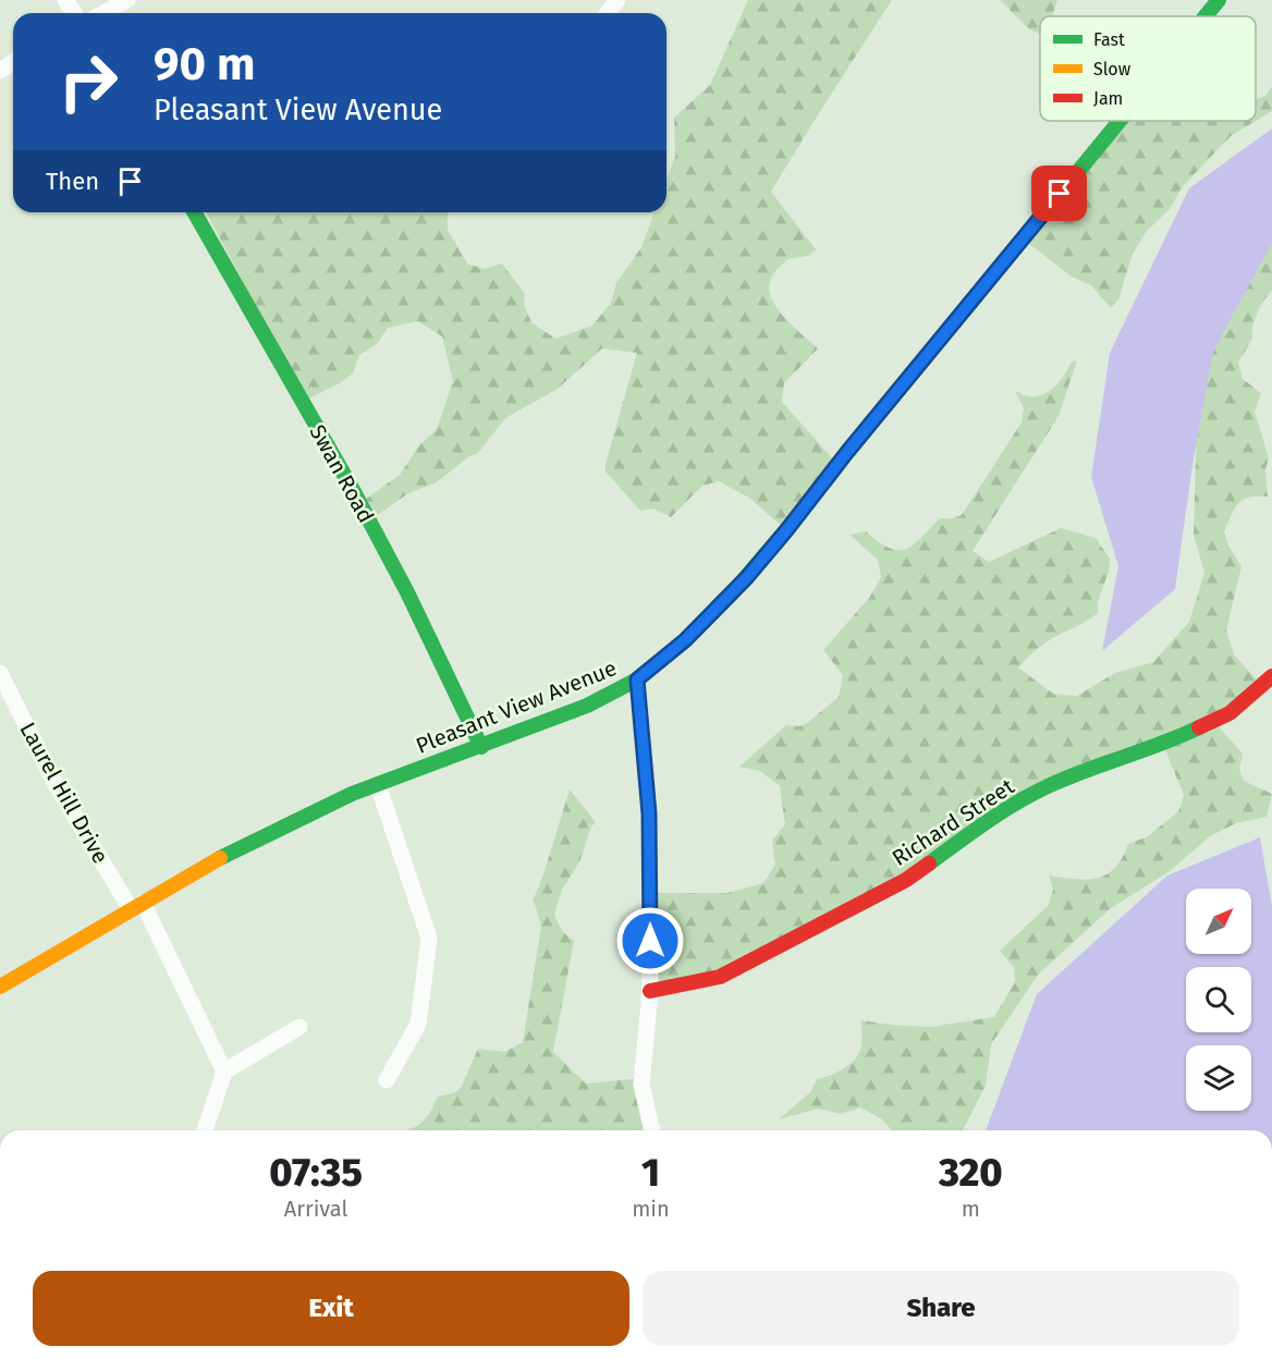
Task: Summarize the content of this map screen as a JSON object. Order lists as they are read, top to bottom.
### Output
{
  "streets": {
    "main road": ["Swan Road", "Pleasant View Avenue", "Richard Street"],
    "street": ["Laurel Hill Drive"]
  },
  "crossings": [
    ["Swan Road", "Pleasant View Avenue"],
    ["Pleasant View Avenue", "Laurel Hill Drive"]
  ],
  "legend": ["Fast", "Slow", "Jam"],
  "north": "top right",
  "page": {
    "turn": ["90 m", "Pleasant View Avenue"],
    "then": "Then",
    "eta": [
      "07:35",
      "Arrival",
      "1",
      "min",
      "320",
      "m"
    ],
    "buttons": ["Exit", "Share"]
  }
}
